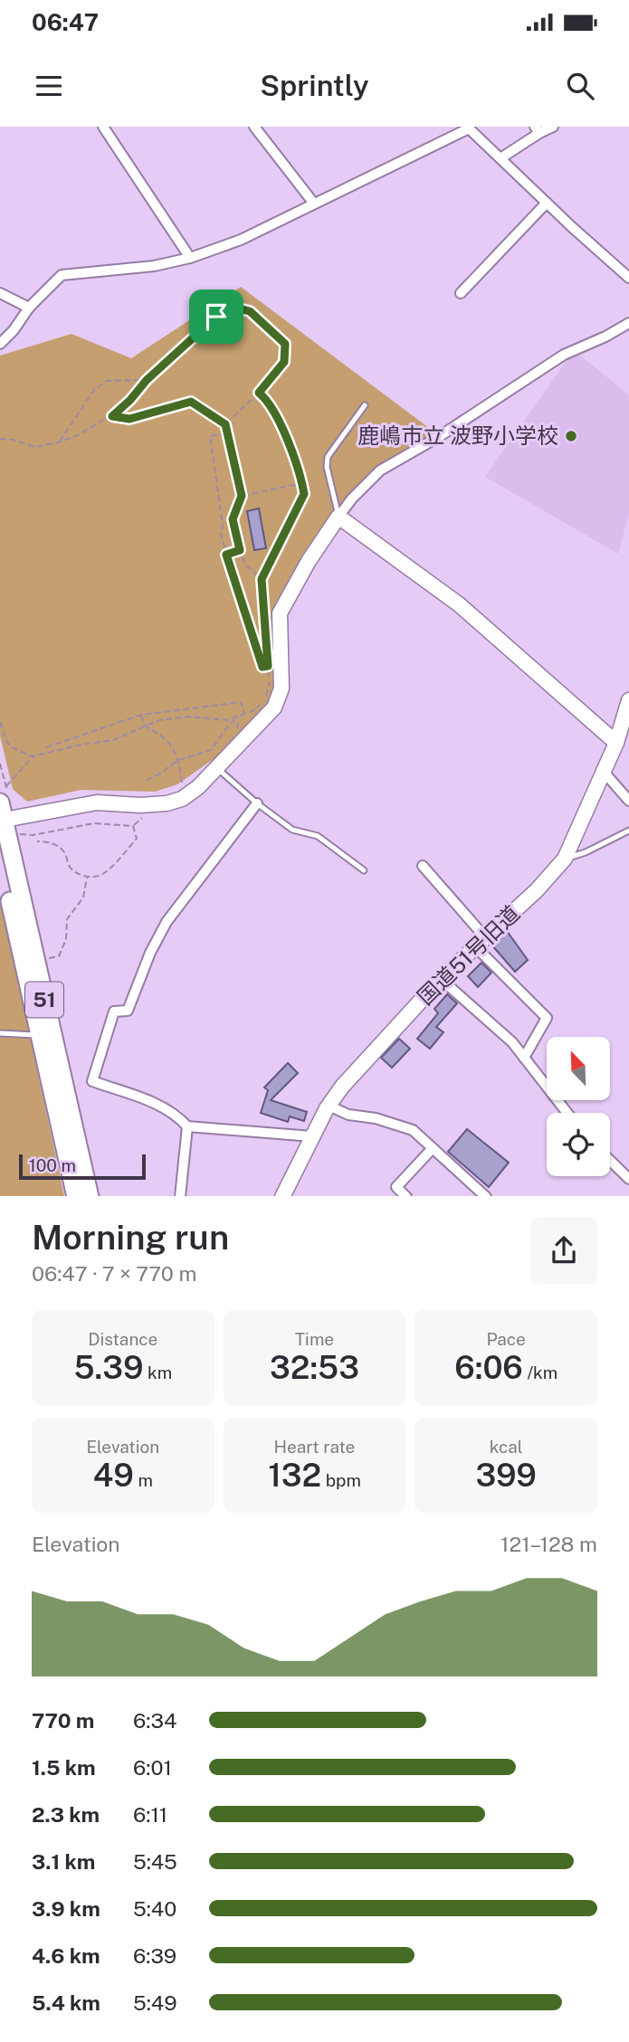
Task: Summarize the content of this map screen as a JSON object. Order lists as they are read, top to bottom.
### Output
{
  "streets": {
    "highway": ["51"],
    "street": ["国道51号旧道"]
  },
  "places": ["鹿嶋市立 波野小学校"],
  "scale_bar": "100 m",
  "north": "top left",
  "page": {
    "status": "06:47",
    "header": "Sprintly",
    "scale": "100 m",
    "heading": ["Morning run", "06:47 · 7 × 770 m"],
    "stats": [
      ["Distance", "5.39 km"],
      ["Time", "32:53"],
      ["Pace", "6:06 /km"],
      ["Elevation", "49 m"],
      ["Heart rate", "132 bpm"],
      ["kcal", "399"]
    ],
    "chart": ["Elevation", "121–128 m"],
    "list": [
      {
        "name": "770 m",
        "note": "6:34"
      },
      {
        "name": "1.5 km",
        "note": "6:01"
      },
      {
        "name": "2.3 km",
        "note": "6:11"
      },
      {
        "name": "3.1 km",
        "note": "5:45"
      },
      {
        "name": "3.9 km",
        "note": "5:40"
      },
      {
        "name": "4.6 km",
        "note": "6:39"
      },
      {
        "name": "5.4 km",
        "note": "5:49"
      }
    ]
  }
}
